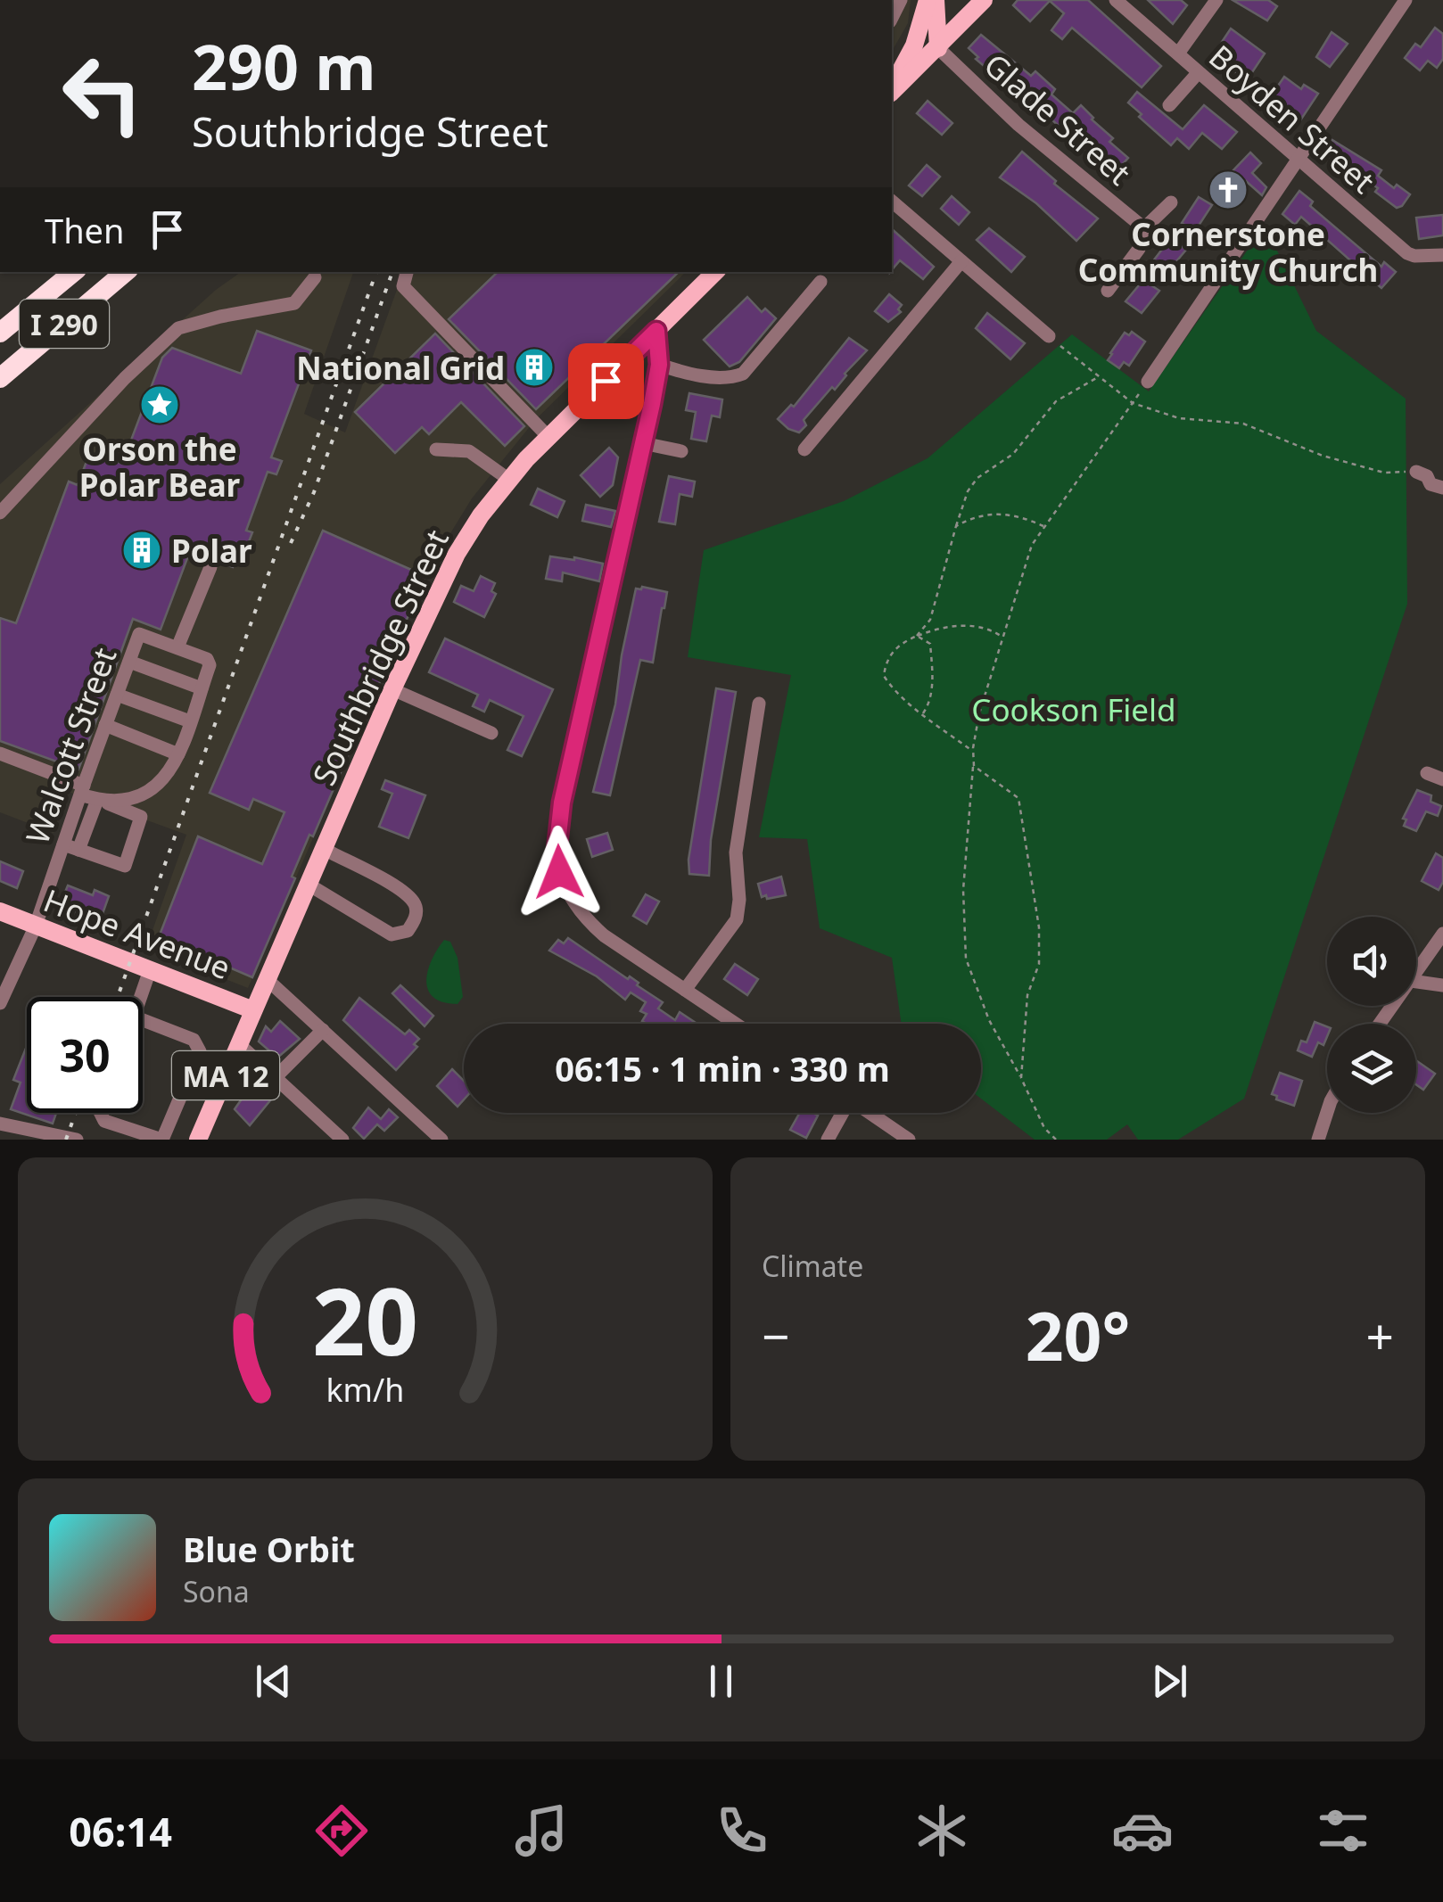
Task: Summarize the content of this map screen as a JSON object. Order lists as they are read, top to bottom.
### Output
{
  "streets": {
    "highway": ["I 290"],
    "main road": ["Southbridge Street", "Hope Avenue", "MA 12"],
    "street": ["Glade Street", "Boyden Street", "Walcott Street"]
  },
  "crossings": [
    ["Southbridge Street", "Hope Avenue"],
    ["Walcott Street", "Hope Avenue"]
  ],
  "parks": ["Cookson Field"],
  "places": {
    "church": ["Cornerstone Community Church"],
    "building": ["National Grid", "Polar"],
    "place": ["Orson the Polar Bear"]
  },
  "page": {
    "turn": ["290 m", "Southbridge Street"],
    "then": "Then",
    "limit": "30",
    "trip": "06:15 · 1 min · 330 m",
    "tile": "Climate",
    "heat": ["−", "20°", "+"],
    "song": ["Blue Orbit", "Sona"],
    "tabs": "06:14",
    "gauge": ["20", "km/h"]
  }
}
